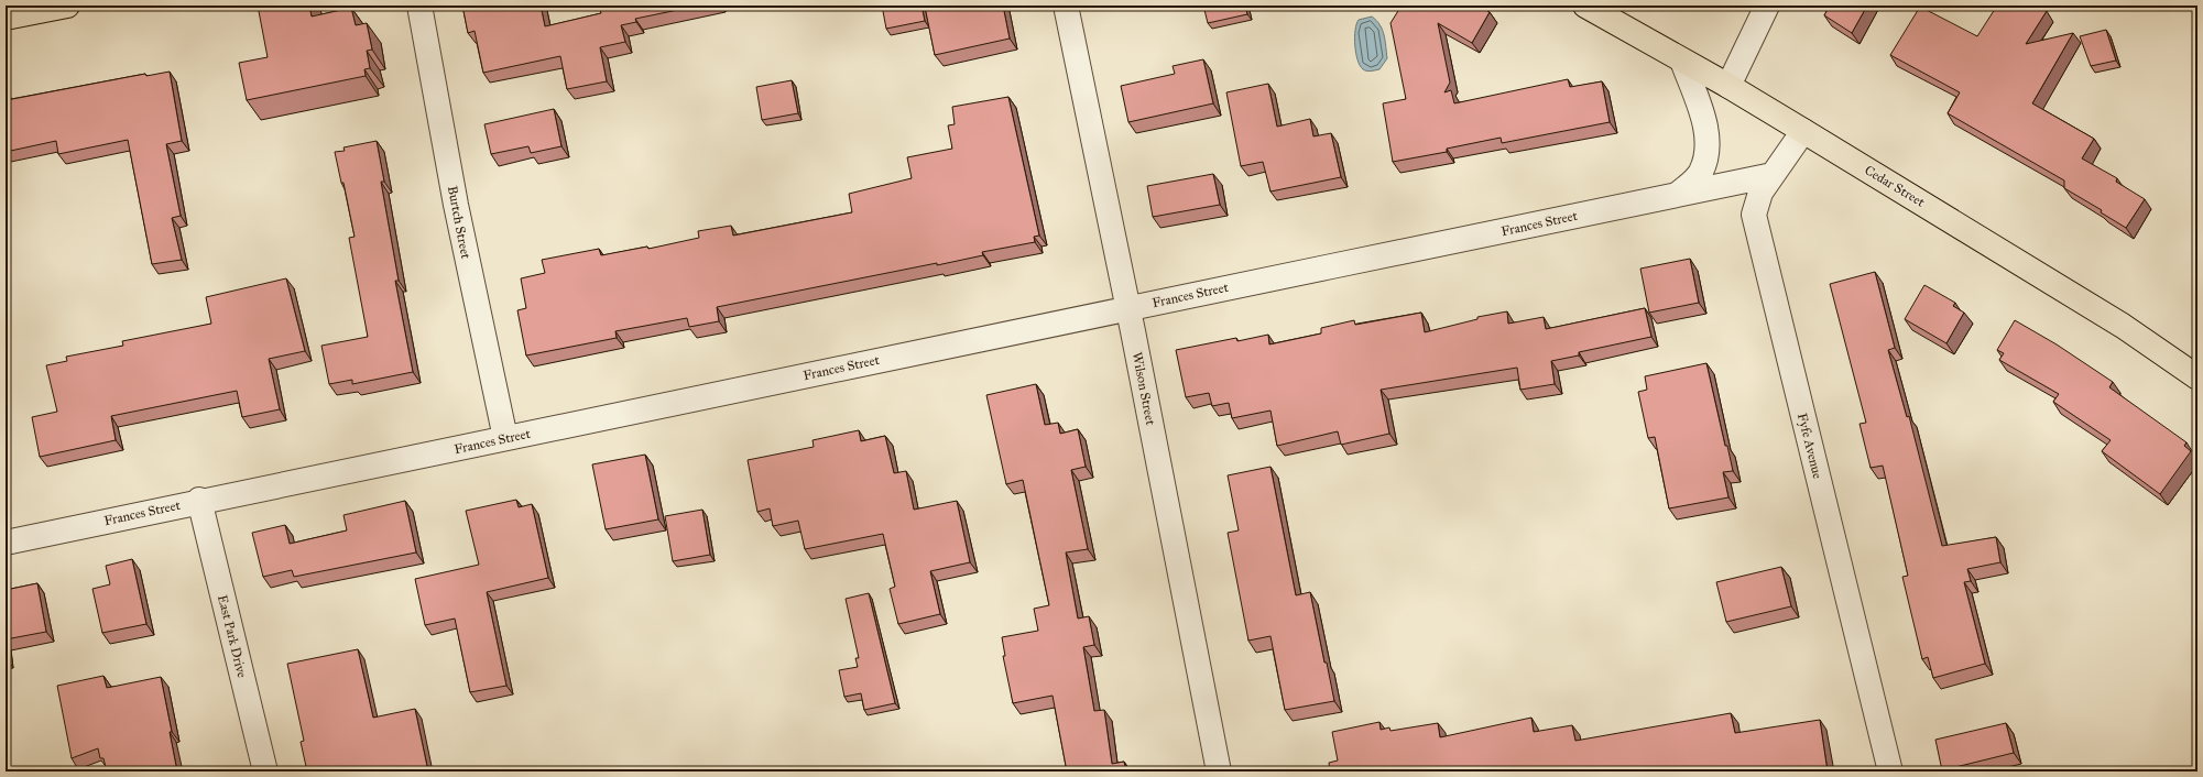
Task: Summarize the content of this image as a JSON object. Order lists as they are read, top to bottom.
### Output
{
  "streets": {
    "main road": ["Cedar Street"],
    "street": [
      "Burtch Street",
      "Frances Street",
      "Wilson Street",
      "Fyfe Avenue",
      "East Park Drive"
    ]
  },
  "crossings": [
    ["Cedar Street", "Fyfe Avenue"],
    ["Burtch Street", "Frances Street"],
    ["Frances Street", "Wilson Street"],
    ["Frances Street", "Fyfe Avenue"],
    ["Frances Street", "East Park Drive"]
  ]
}
